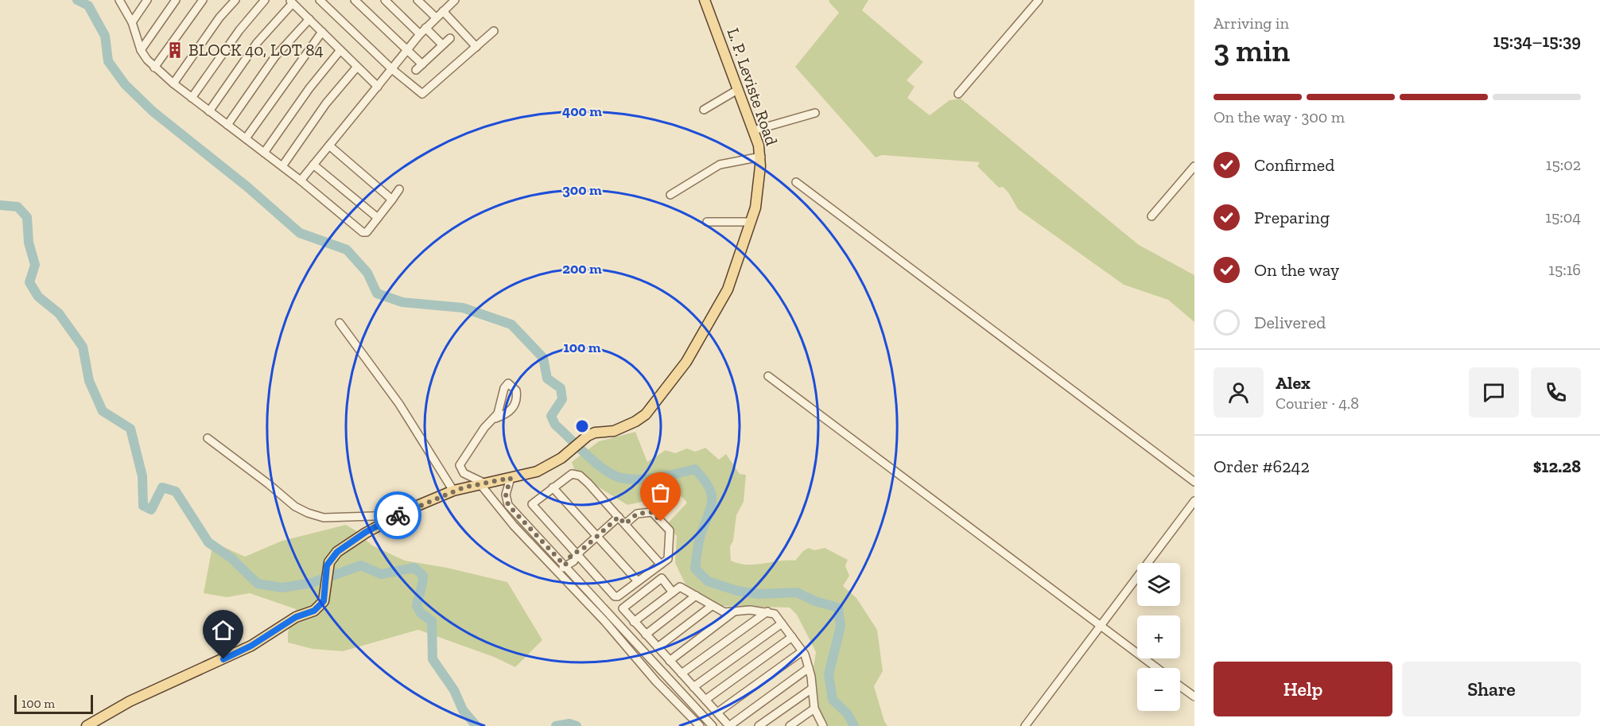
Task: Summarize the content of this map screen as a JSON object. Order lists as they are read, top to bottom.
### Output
{
  "streets": {
    "main road": ["L. P. Leviste Road"]
  },
  "places": {
    "building": ["BLOCK 40, LOT 84"]
  },
  "scale_bar": "100 m",
  "page": {
    "heading": ["3 min", "Arriving in", "15:34–15:39"],
    "panel": [
      "Alex",
      "Courier · 4.8",
      "Order #6242",
      "$12.28"
    ],
    "bar": "On the way · 300 m",
    "list": [
      ["Confirmed", "15:02"],
      ["Preparing", "15:04"],
      ["On the way", "15:16"],
      "Delivered"
    ],
    "map_buttons": ["+", "−"],
    "buttons": ["Help", "Share"],
    "scale": "100 m"
  },
  "rings": [
    "400 m",
    "300 m",
    "200 m",
    "100 m"
  ]
}
